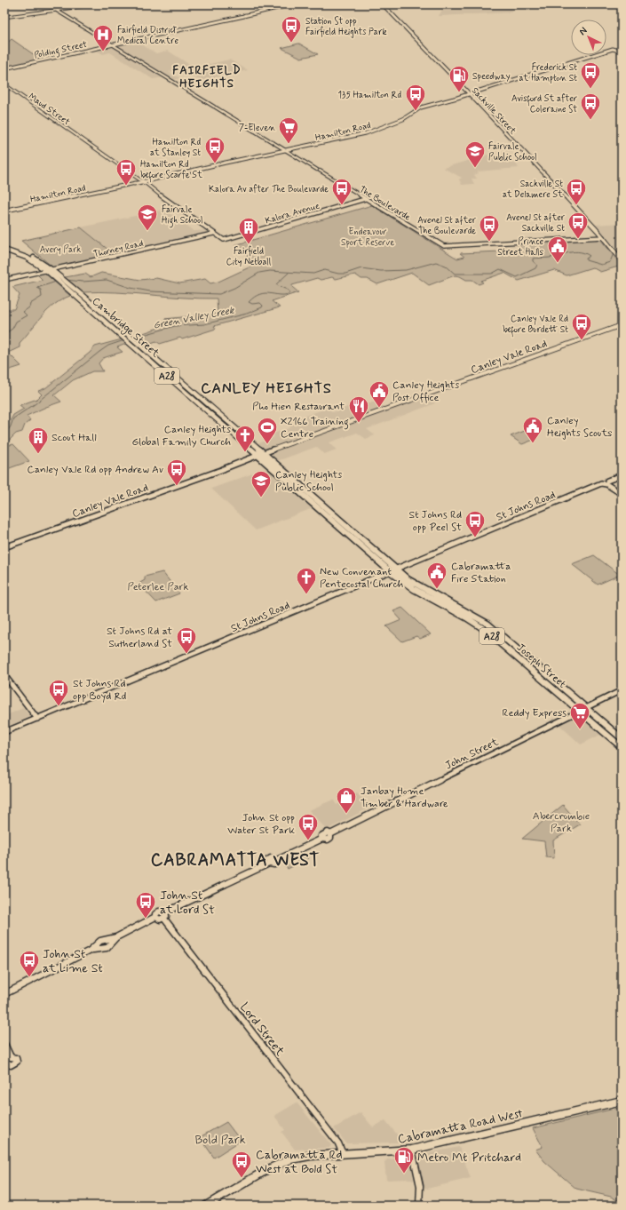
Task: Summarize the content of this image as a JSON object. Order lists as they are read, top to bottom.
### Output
{
  "streets": {
    "main road": [
      "Polding Street",
      "Sackville Street",
      "Hamilton Road",
      "Cambridge Street",
      "Canley Vale Road",
      "A28",
      "St Johns Road",
      "Joseph Street",
      "Cabramatta Road West"
    ],
    "street": [
      "Maud Street",
      "The Boulevarde",
      "Kalora Avenue",
      "Thorney Road",
      "John Street",
      "Lord Street"
    ]
  },
  "crossings": [
    ["Polding Street", "The Boulevarde"],
    ["Maud Street", "Hamilton Road"],
    ["Maud Street", "Kalora Avenue"],
    ["Maud Street", "Thorney Road"],
    ["Sackville Street", "Hamilton Road"],
    ["Sackville Street", "The Boulevarde"],
    ["Hamilton Road", "The Boulevarde"],
    ["The Boulevarde", "Kalora Avenue"],
    ["Thorney Road", "Cambridge Street"],
    ["Thorney Road", "A28"],
    ["Cambridge Street", "Canley Vale Road"],
    ["Cambridge Street", "A28"],
    ["Cambridge Street", "St Johns Road"],
    ["Cambridge Street", "Joseph Street"],
    ["St Johns Road", "Joseph Street"],
    ["Joseph Street", "John Street"],
    ["John Street", "Lord Street"],
    ["Lord Street", "Cabramatta Road West"]
  ],
  "districts": ["FAIRFIELD HEIGHTS", "CANLEY HEIGHTS", "CABRAMATTA WEST"],
  "water": ["Green Valley Creek"],
  "parks": [
    "Endeavour Sport Reserve",
    "Avery Park",
    "Peterlee Park",
    "Abercrombie Park",
    "Bold Park"
  ],
  "places": {
    "bus stop": [
      "Station St opp Fairfield Heights Park",
      "Frederick St at Hampton St",
      "135 Hamilton Rd",
      "Avisford St after Coleraine St",
      "Hamilton Rd at Stanley St",
      "Hamilton Rd before Scarfe St",
      "Kalora Av after The Boulevarde",
      "Sackville St at Delamere St",
      "Avenel St after Sackville St",
      "Avenel St after The Boulevarde",
      "Canley Vale Rd before Burdett St",
      "Canley Vale Rd opp Andrew Av",
      "St Johns Rd opp Peel St",
      "St Johns Rd at Sutherland St",
      "St Johns Rd opp Boyd Rd",
      "John St opp Water St Park",
      "John St at Lord St",
      "John St at Lime St",
      "Cabramatta Rd West at Bold St"
    ],
    "hospital": ["Fairfield District Medical Centre"],
    "fuel station": ["Speedway", "Metro Mt Pritchard"],
    "supermarket": ["7-Eleven", "Reddy Express"],
    "school or university": ["Fairvale Public School", "Fairvale High School", "Canley Heights Public School"],
    "building": ["Fairfield City Netball", "Scout Hall"],
    "public building": [
      "Prince Street Halls",
      "Canley Heights Post Office",
      "Canley Heights Scouts",
      "Cabramatta Fire Station"
    ],
    "restaurant": ["Pho Hien Restaurant"],
    "sports": ["X2166 Training Centre"],
    "church": ["Canley Heights Global Family Church", "New Convenant Pentecostal Church"],
    "shop": ["Janbay Home Timber & Hardware"]
  },
  "north": "top left"
}
